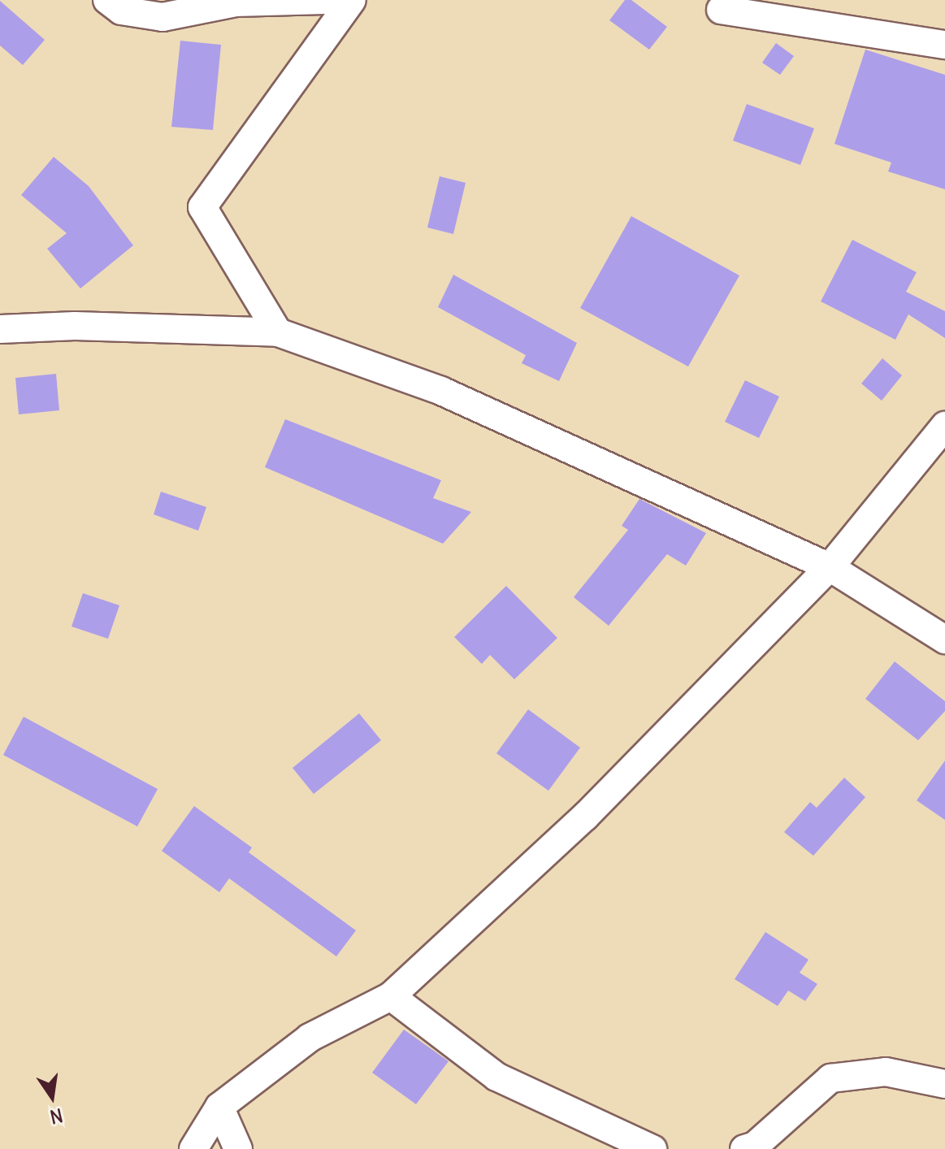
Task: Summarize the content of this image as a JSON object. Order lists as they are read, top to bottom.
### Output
{
  "north": "bottom"
}
